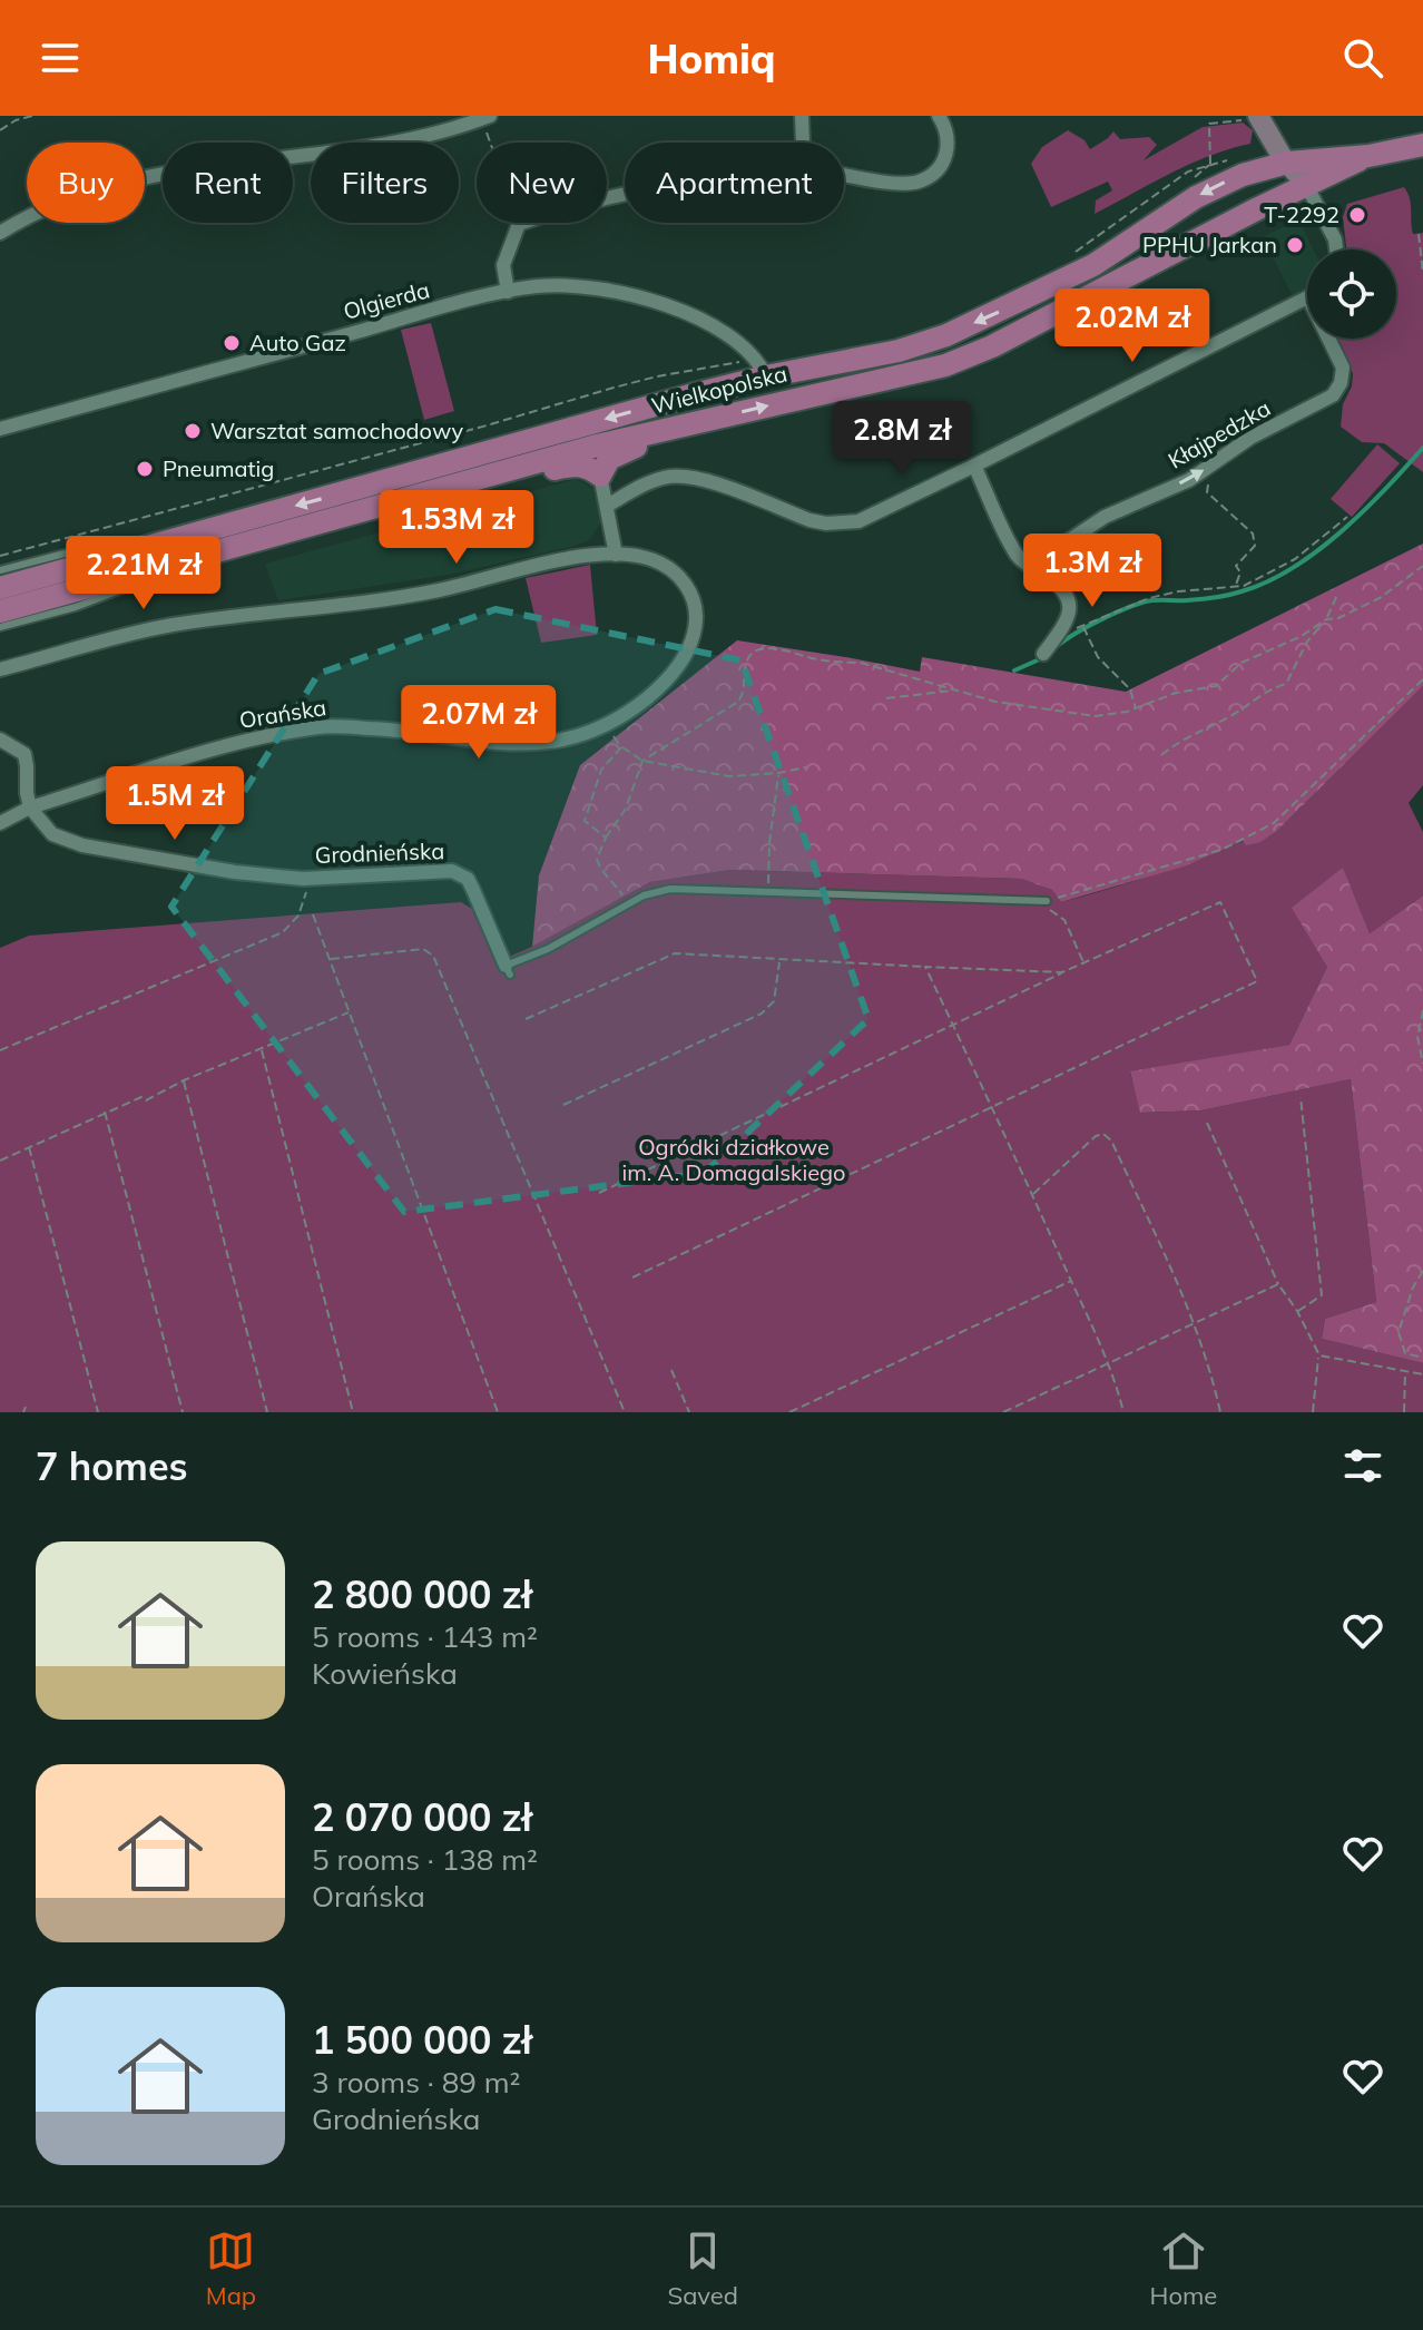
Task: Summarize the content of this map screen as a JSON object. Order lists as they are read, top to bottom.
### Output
{
  "streets": {
    "main road": ["Wielkopolska"],
    "street": [
      "Olgierda",
      "Kłajpedzka",
      "Orańska",
      "Grodnieńska"
    ]
  },
  "crossings": [
    ["Olgierda", "Wielkopolska"],
    ["Orańska", "Grodnieńska"]
  ],
  "parks": ["Ogródki działkowe im. A. Domagalskiego"],
  "places": [
    "T-2292",
    "PPHU Jarkan",
    "Auto Gaz",
    "Warsztat samochodowy",
    "Pneumatig"
  ],
  "page": {
    "header": "Homiq",
    "chip": [
      "Buy",
      "Rent",
      "Filters",
      "New",
      "Apartment"
    ],
    "price": [
      "2.02M zł",
      "2.8M zł",
      "1.53M zł",
      "1.3M zł",
      "2.21M zł",
      "2.07M zł",
      "1.5M zł"
    ],
    "heading": "7 homes",
    "list": [
      {
        "name": "2 800 000 zł",
        "note": "5 rooms · 143 m² · Kowieńska"
      },
      {
        "name": "2 070 000 zł",
        "note": "5 rooms · 138 m² · Orańska"
      },
      {
        "name": "1 500 000 zł",
        "note": "3 rooms · 89 m² · Grodnieńska"
      }
    ],
    "tabs": ["Map", "Saved", "Home"]
  }
}
